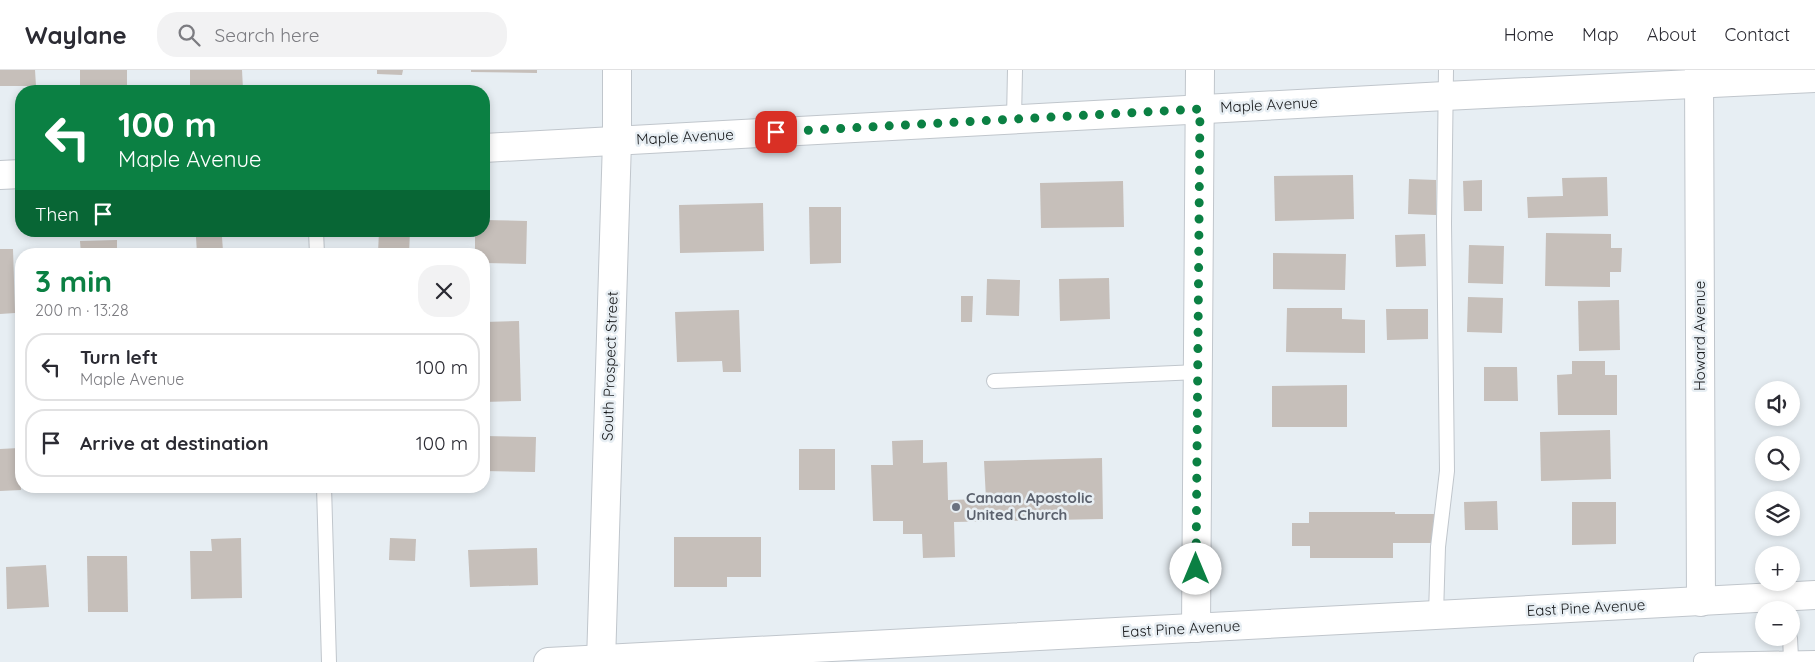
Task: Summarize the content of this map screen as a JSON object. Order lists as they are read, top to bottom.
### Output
{
  "streets": {
    "street": [
      "Maple Avenue",
      "Howard Avenue",
      "South Prospect Street",
      "East Pine Avenue"
    ]
  },
  "crossings": [
    ["Maple Avenue", "Howard Avenue"],
    ["Maple Avenue", "South Prospect Street"],
    ["Howard Avenue", "East Pine Avenue"],
    ["South Prospect Street", "East Pine Avenue"]
  ],
  "places": ["Canaan Apostolic United Church"],
  "page": {
    "header": "Waylane",
    "search": "Search here",
    "nav": [
      "Home",
      "Map",
      "About",
      "Contact"
    ],
    "turn": ["100 m", "Maple Avenue"],
    "then": "Then",
    "heading": ["3 min", "200 m · 13:28"],
    "list": [
      {
        "name": "Turn left",
        "note": "Maple Avenue",
        "value": "100 m"
      },
      {
        "name": "Arrive at destination",
        "value": "100 m"
      }
    ],
    "map_buttons": ["+", "−"]
  }
}
